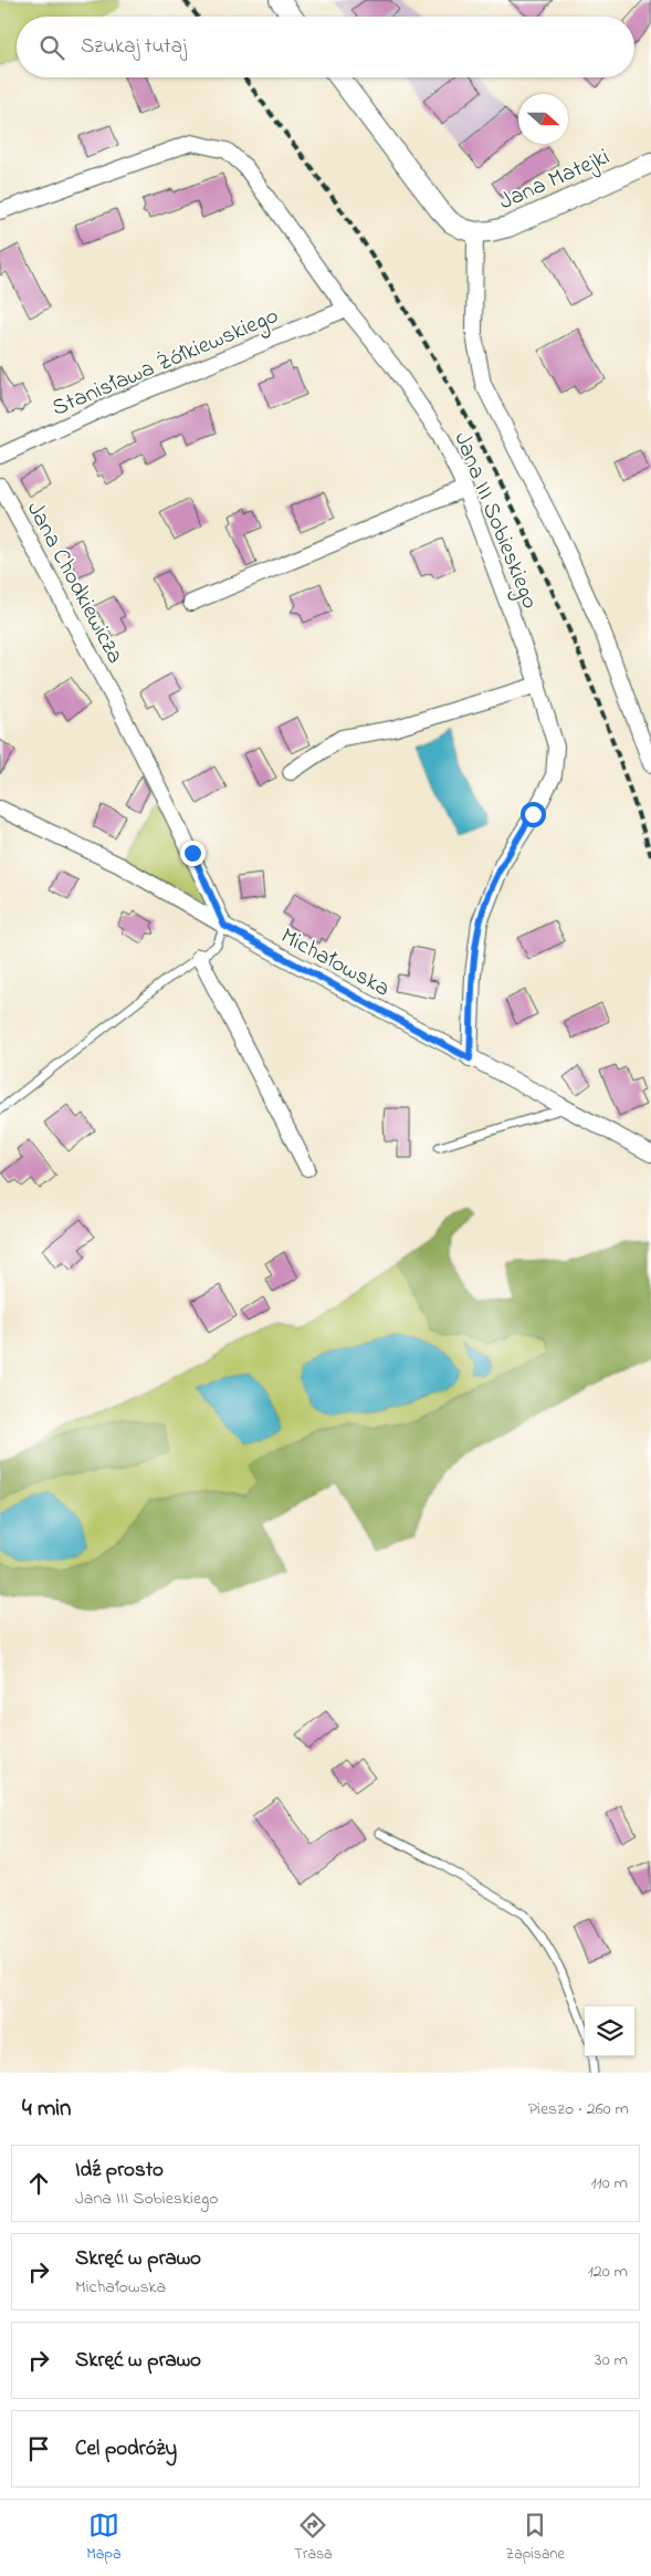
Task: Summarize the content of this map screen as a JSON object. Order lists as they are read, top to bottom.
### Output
{
  "streets": {
    "street": [
      "Jana Matejki",
      "Stanisława Żółkiewskiego",
      "Jana III Sobieskiego",
      "Jana Chodkiewicza",
      "Michałowska"
    ]
  },
  "crossings": [
    ["Stanisława Żółkiewskiego", "Jana III Sobieskiego"],
    ["Jana III Sobieskiego", "Michałowska"],
    ["Jana Chodkiewicza", "Michałowska"]
  ],
  "north": "right",
  "page": {
    "search": "Szukaj tutaj",
    "heading": ["4 min", "Pieszo · 260 m"],
    "list": [
      ["Idź prosto", "Jana III Sobieskiego", "110 m"],
      ["Skręć w prawo", "Michałowska", "120 m"],
      ["Skręć w prawo", "30 m"],
      "Cel podróży"
    ],
    "nav": ["Mapa", "Trasa", "Zapisane"]
  }
}
